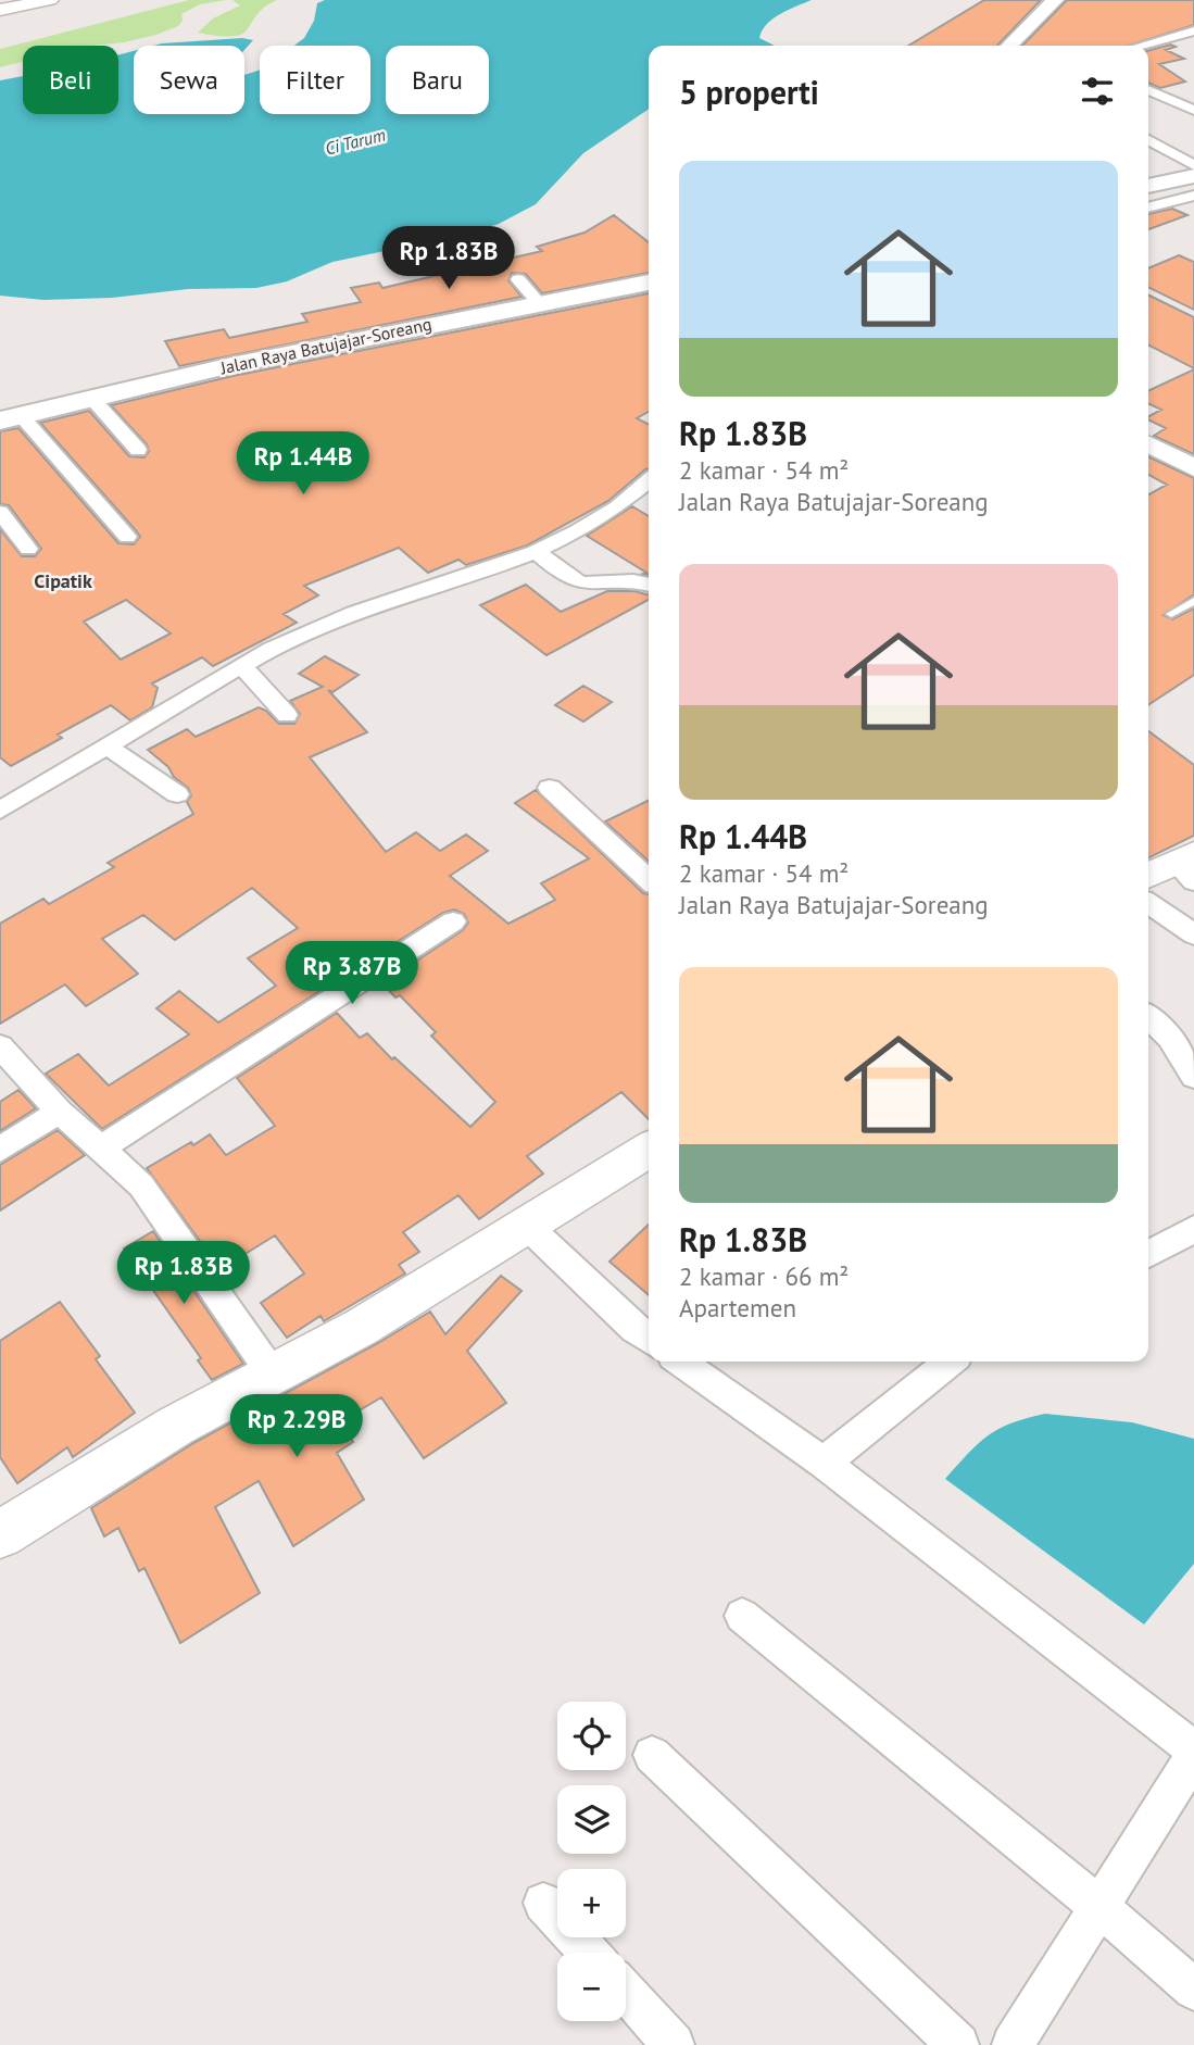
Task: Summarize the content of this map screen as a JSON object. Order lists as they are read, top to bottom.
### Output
{
  "streets": {
    "highway": ["Jalan Raya Batujajar-Soreang"]
  },
  "districts": ["Cipatik"],
  "water": ["Ci Tarum"],
  "page": {
    "chip": [
      "Beli",
      "Sewa",
      "Filter",
      "Baru"
    ],
    "heading": "5 properti",
    "list": [
      {
        "name": "Rp 1.83B",
        "note": "2 kamar · 54 m² · Jalan Raya Batujajar-Soreang"
      },
      {
        "name": "Rp 1.44B",
        "note": "2 kamar · 54 m² · Jalan Raya Batujajar-Soreang"
      },
      {
        "name": "Rp 1.83B",
        "note": "2 kamar · 66 m² · Apartemen"
      }
    ],
    "price": [
      "Rp 1.83B",
      "Rp 1.44B",
      "Rp 3.87B",
      "Rp 1.83B",
      "Rp 2.29B"
    ],
    "map_buttons": ["+", "−"]
  }
}
